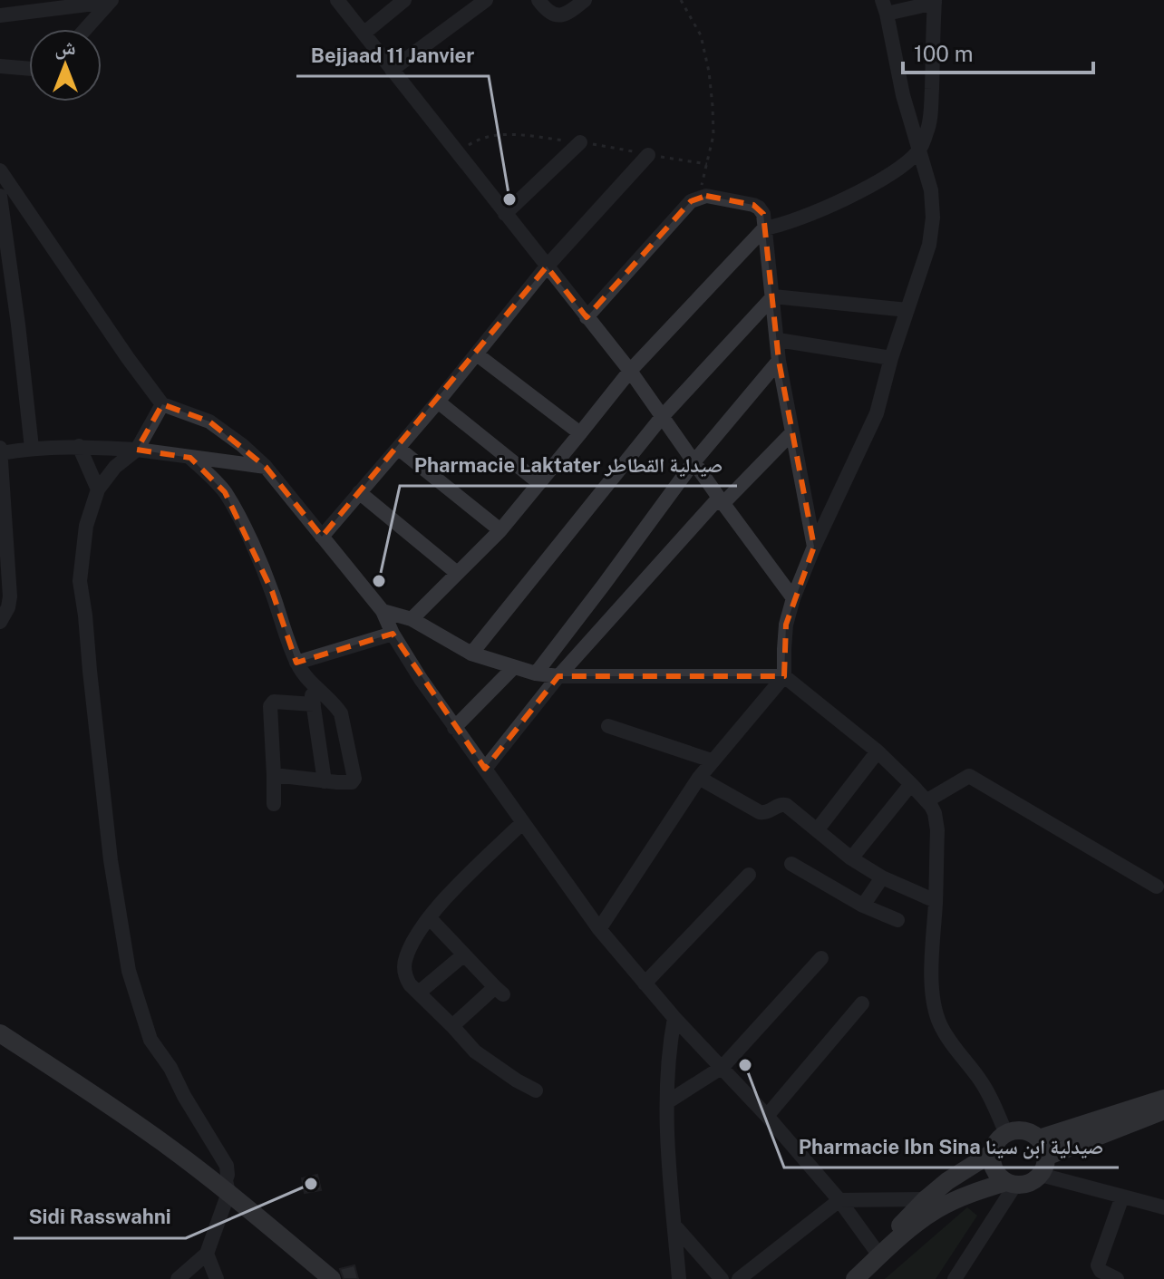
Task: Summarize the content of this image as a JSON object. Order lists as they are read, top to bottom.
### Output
{
  "places": [
    "Bejjaad 11 Janvier",
    "Pharmacie Laktater صيدلية القطاطر",
    "Pharmacie Ibn Sina صيدلية ابن سينا",
    "Sidi Rasswahni"
  ],
  "scale_bar": "100 m",
  "north": "top"
}
